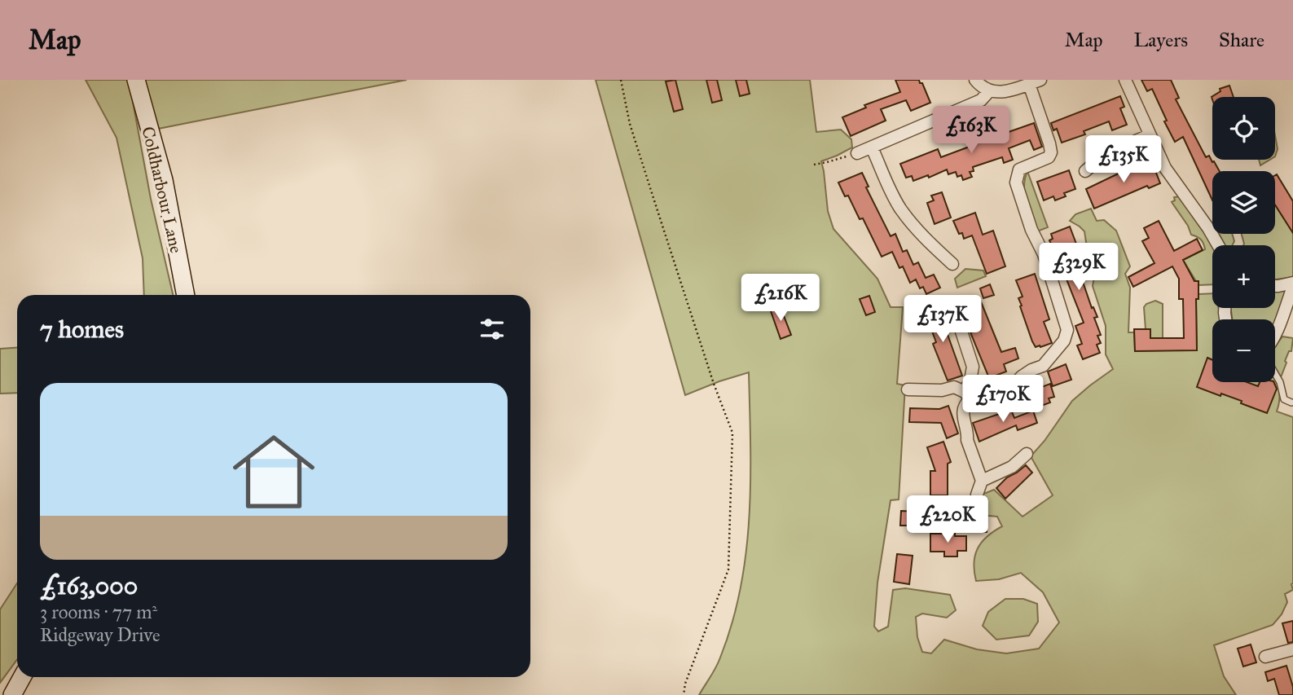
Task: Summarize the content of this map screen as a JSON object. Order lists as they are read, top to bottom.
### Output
{
  "streets": {
    "street": ["Coldharbour Lane"]
  },
  "page": {
    "header": "Map",
    "nav": ["Map", "Layers", "Share"],
    "map_buttons": ["+", "−"],
    "price": [
      "£163K",
      "£135K",
      "£329K",
      "£216K",
      "£137K",
      "£170K",
      "£220K"
    ],
    "heading": "7 homes",
    "list": [
      {
        "name": "£163,000",
        "note": "3 rooms · 77 m² · Ridgeway Drive"
      }
    ]
  }
}
